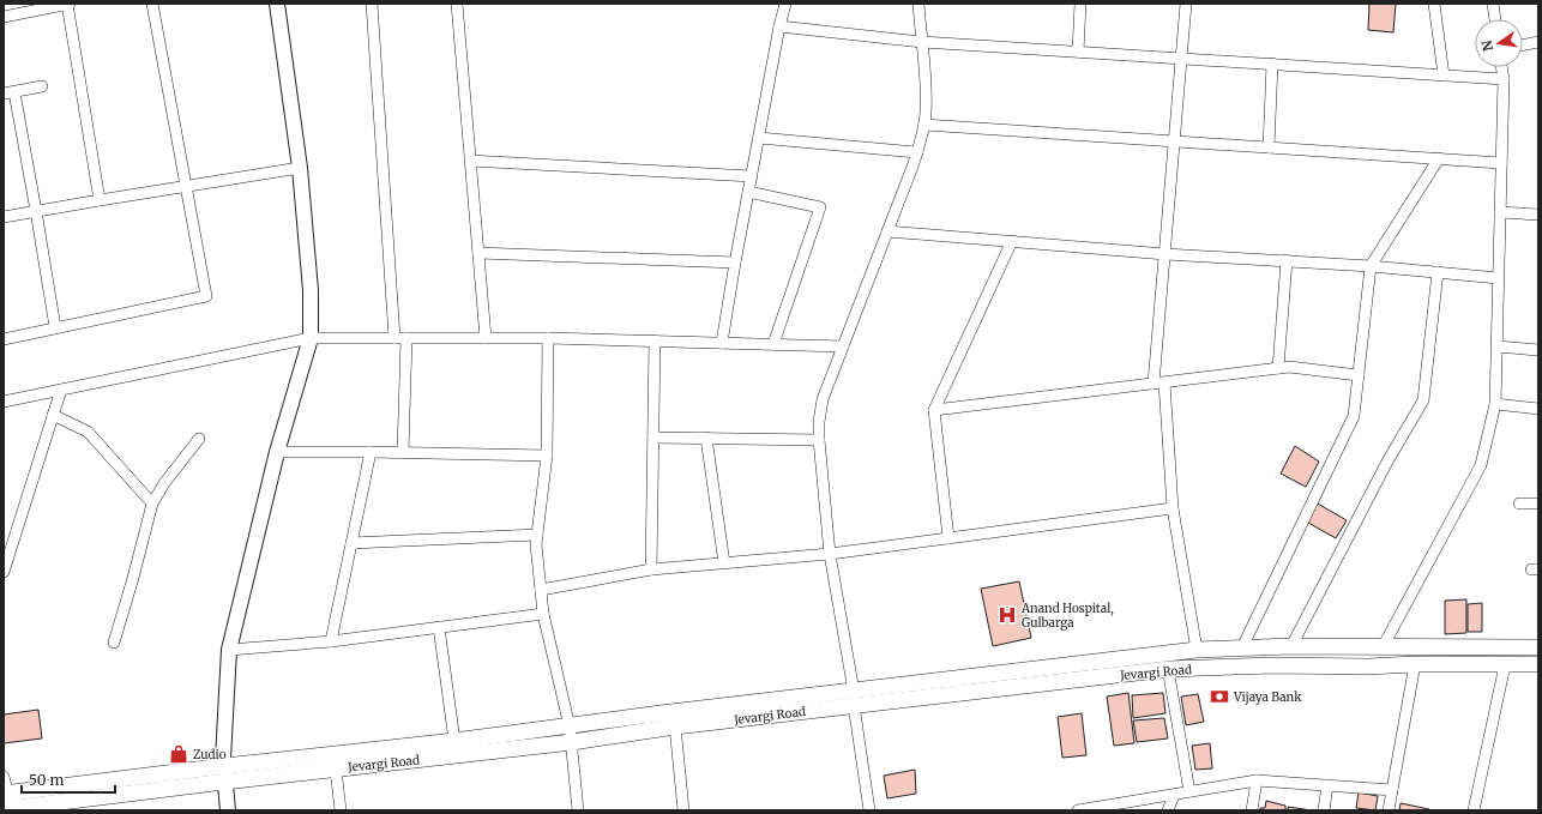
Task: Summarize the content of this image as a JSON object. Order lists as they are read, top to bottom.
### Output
{
  "streets": {
    "main road": ["Jevargi Road"]
  },
  "places": {
    "hospital": ["Anand Hospital, Gulbarga"],
    "bank": ["Vijaya Bank"],
    "shop": ["Zudio"]
  },
  "scale_bar": "50 m",
  "north": "left"
}
